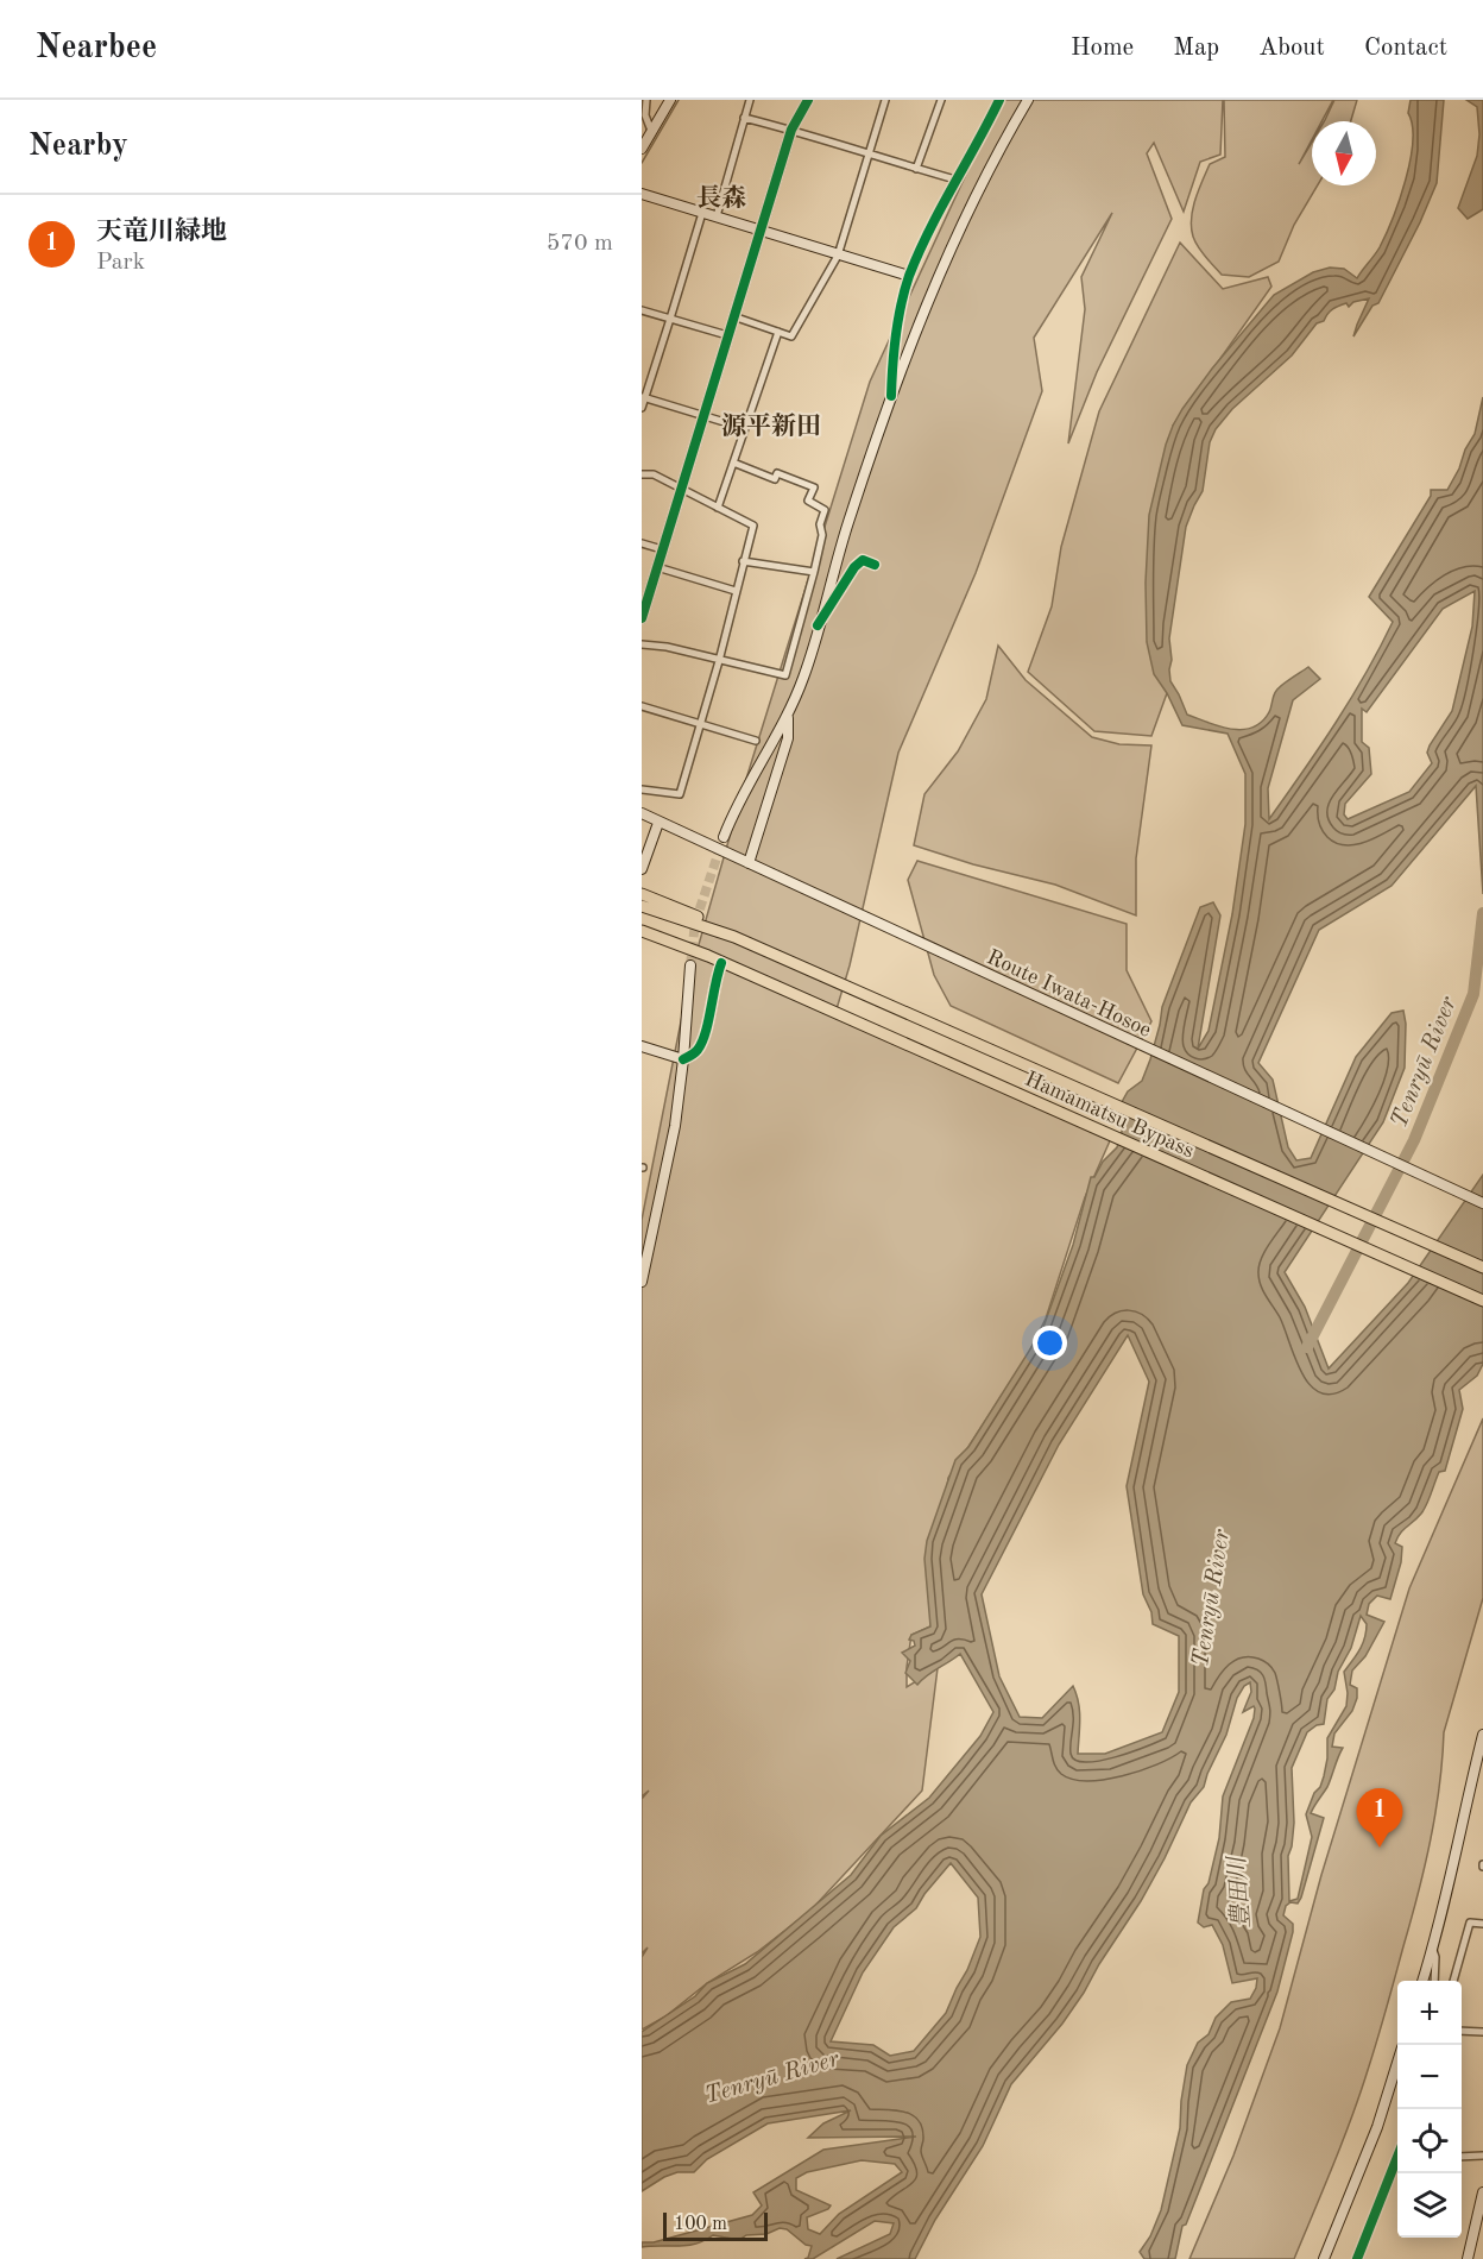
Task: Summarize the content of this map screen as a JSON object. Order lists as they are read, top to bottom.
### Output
{
  "streets": {
    "highway": ["Hamamatsu Bypass"],
    "main road": ["Route Iwata-Hosoe"]
  },
  "districts": ["長森", "源平新田"],
  "water": ["Tenryū River", "豊田川"],
  "scale_bar": "100 m",
  "north": "bottom",
  "page": {
    "header": "Nearbee",
    "nav": [
      "Home",
      "Map",
      "About",
      "Contact"
    ],
    "heading": "Nearby",
    "list": [
      {
        "mark": "1",
        "name": "天竜川緑地",
        "note": "Park",
        "value": "570 m"
      }
    ],
    "pins": "1",
    "map_buttons": ["+", "−"],
    "scale": "100 m"
  }
}
